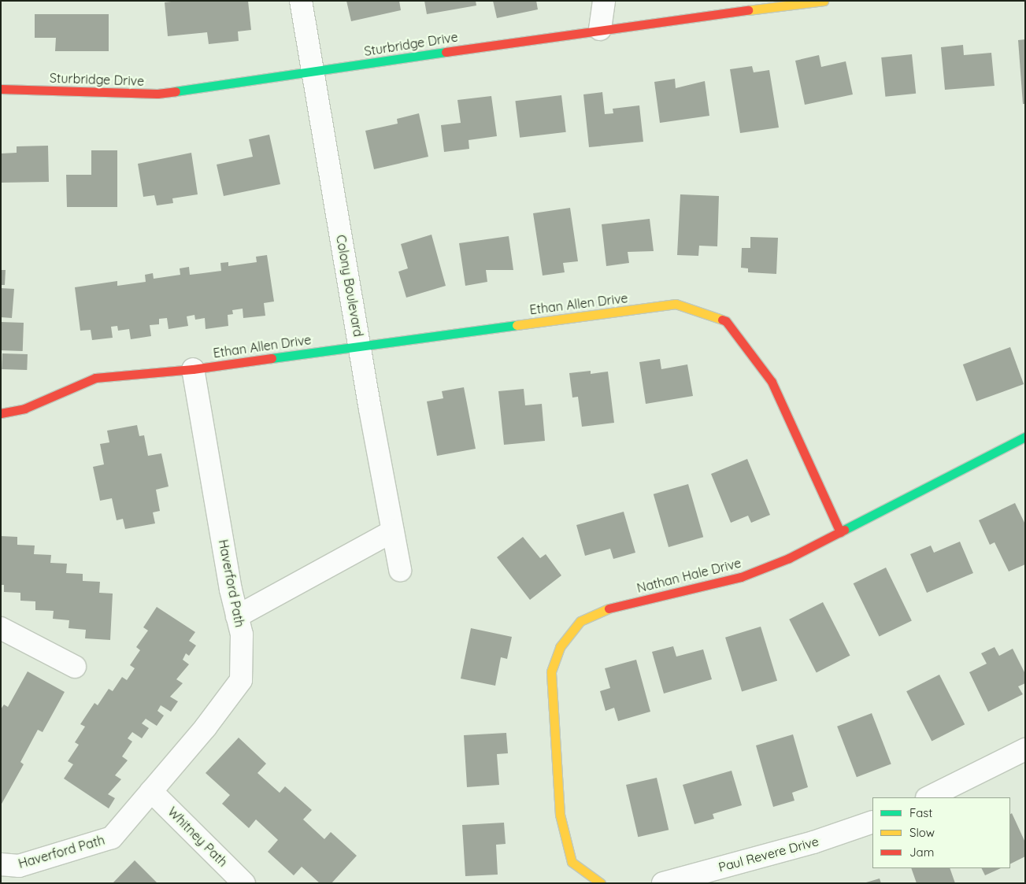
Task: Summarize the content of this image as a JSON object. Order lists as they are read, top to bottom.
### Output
{
  "streets": {
    "street": [
      "Sturbridge Drive",
      "Colony Boulevard",
      "Ethan Allen Drive",
      "Nathan Hale Drive",
      "Haverford Path",
      "Whitney Path",
      "Paul Revere Drive"
    ]
  },
  "crossings": [
    ["Sturbridge Drive", "Colony Boulevard"],
    ["Colony Boulevard", "Ethan Allen Drive"],
    ["Ethan Allen Drive", "Nathan Hale Drive"],
    ["Ethan Allen Drive", "Haverford Path"],
    ["Haverford Path", "Whitney Path"]
  ],
  "legend": ["Fast", "Slow", "Jam"]
}
